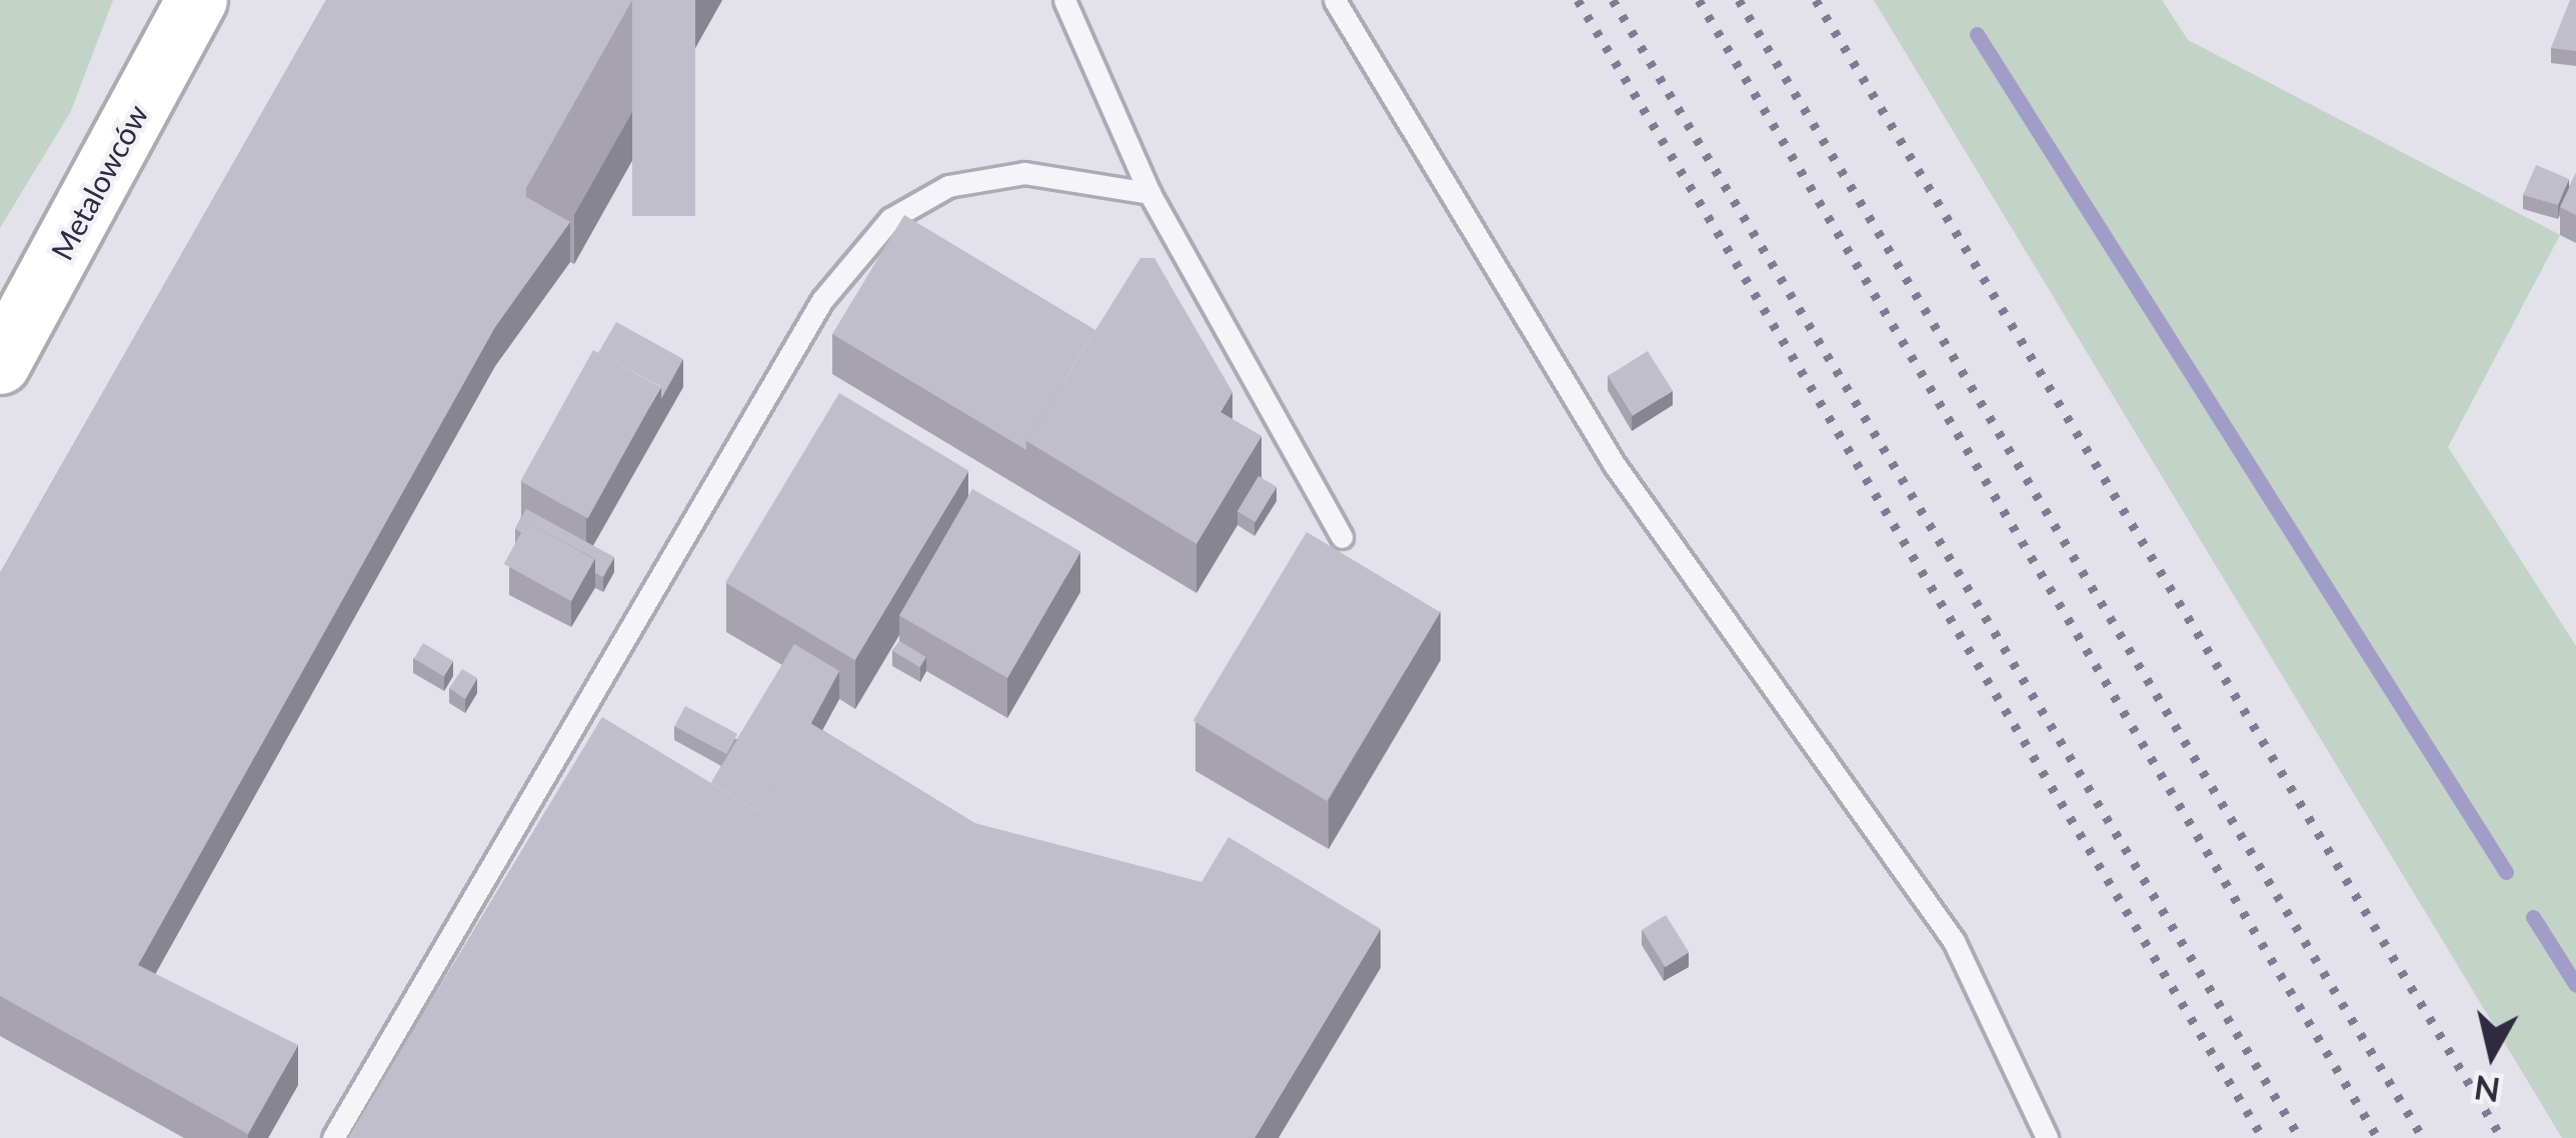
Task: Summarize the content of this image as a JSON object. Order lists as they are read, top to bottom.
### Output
{
  "streets": {
    "street": ["Metalowców"]
  },
  "north": "bottom"
}
